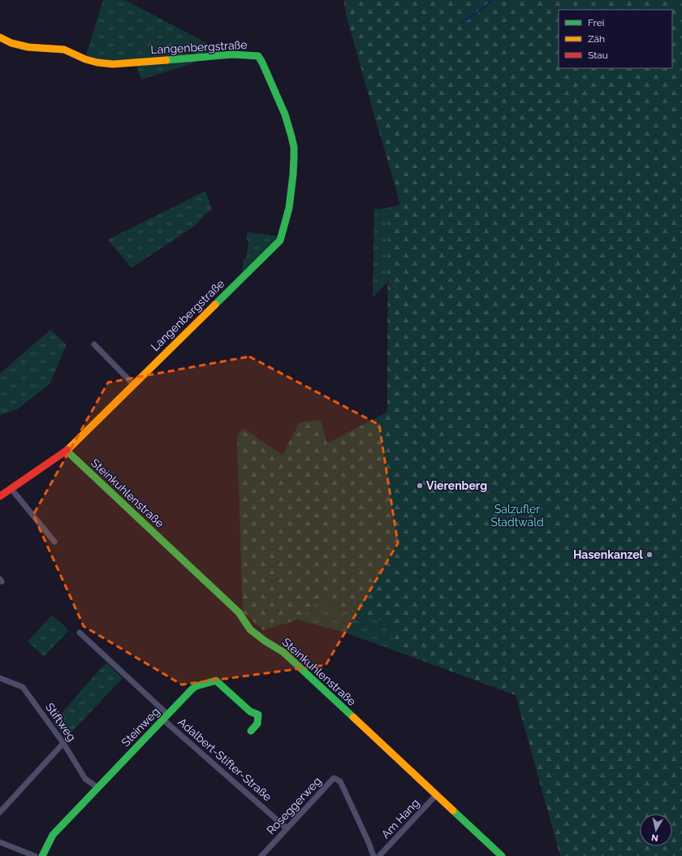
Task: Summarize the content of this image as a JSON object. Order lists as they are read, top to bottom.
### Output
{
  "streets": {
    "street": [
      "Langenbergstraße",
      "Steinkuhlenstraße",
      "Stiftweg",
      "Steinweg",
      "Adalbert-Stifter-Straße",
      "Roseggerweg",
      "Am Hang"
    ]
  },
  "crossings": [
    ["Langenbergstraße", "Steinkuhlenstraße"],
    ["Steinkuhlenstraße", "Am Hang"],
    ["Stiftweg", "Steinweg"],
    ["Steinweg", "Adalbert-Stifter-Straße"],
    ["Adalbert-Stifter-Straße", "Roseggerweg"]
  ],
  "parks": ["Salzufler Stadtwald"],
  "places": ["Vierenberg", "Hasenkanzel"],
  "legend": ["Frei", "Zäh", "Stau"],
  "north": "bottom"
}
